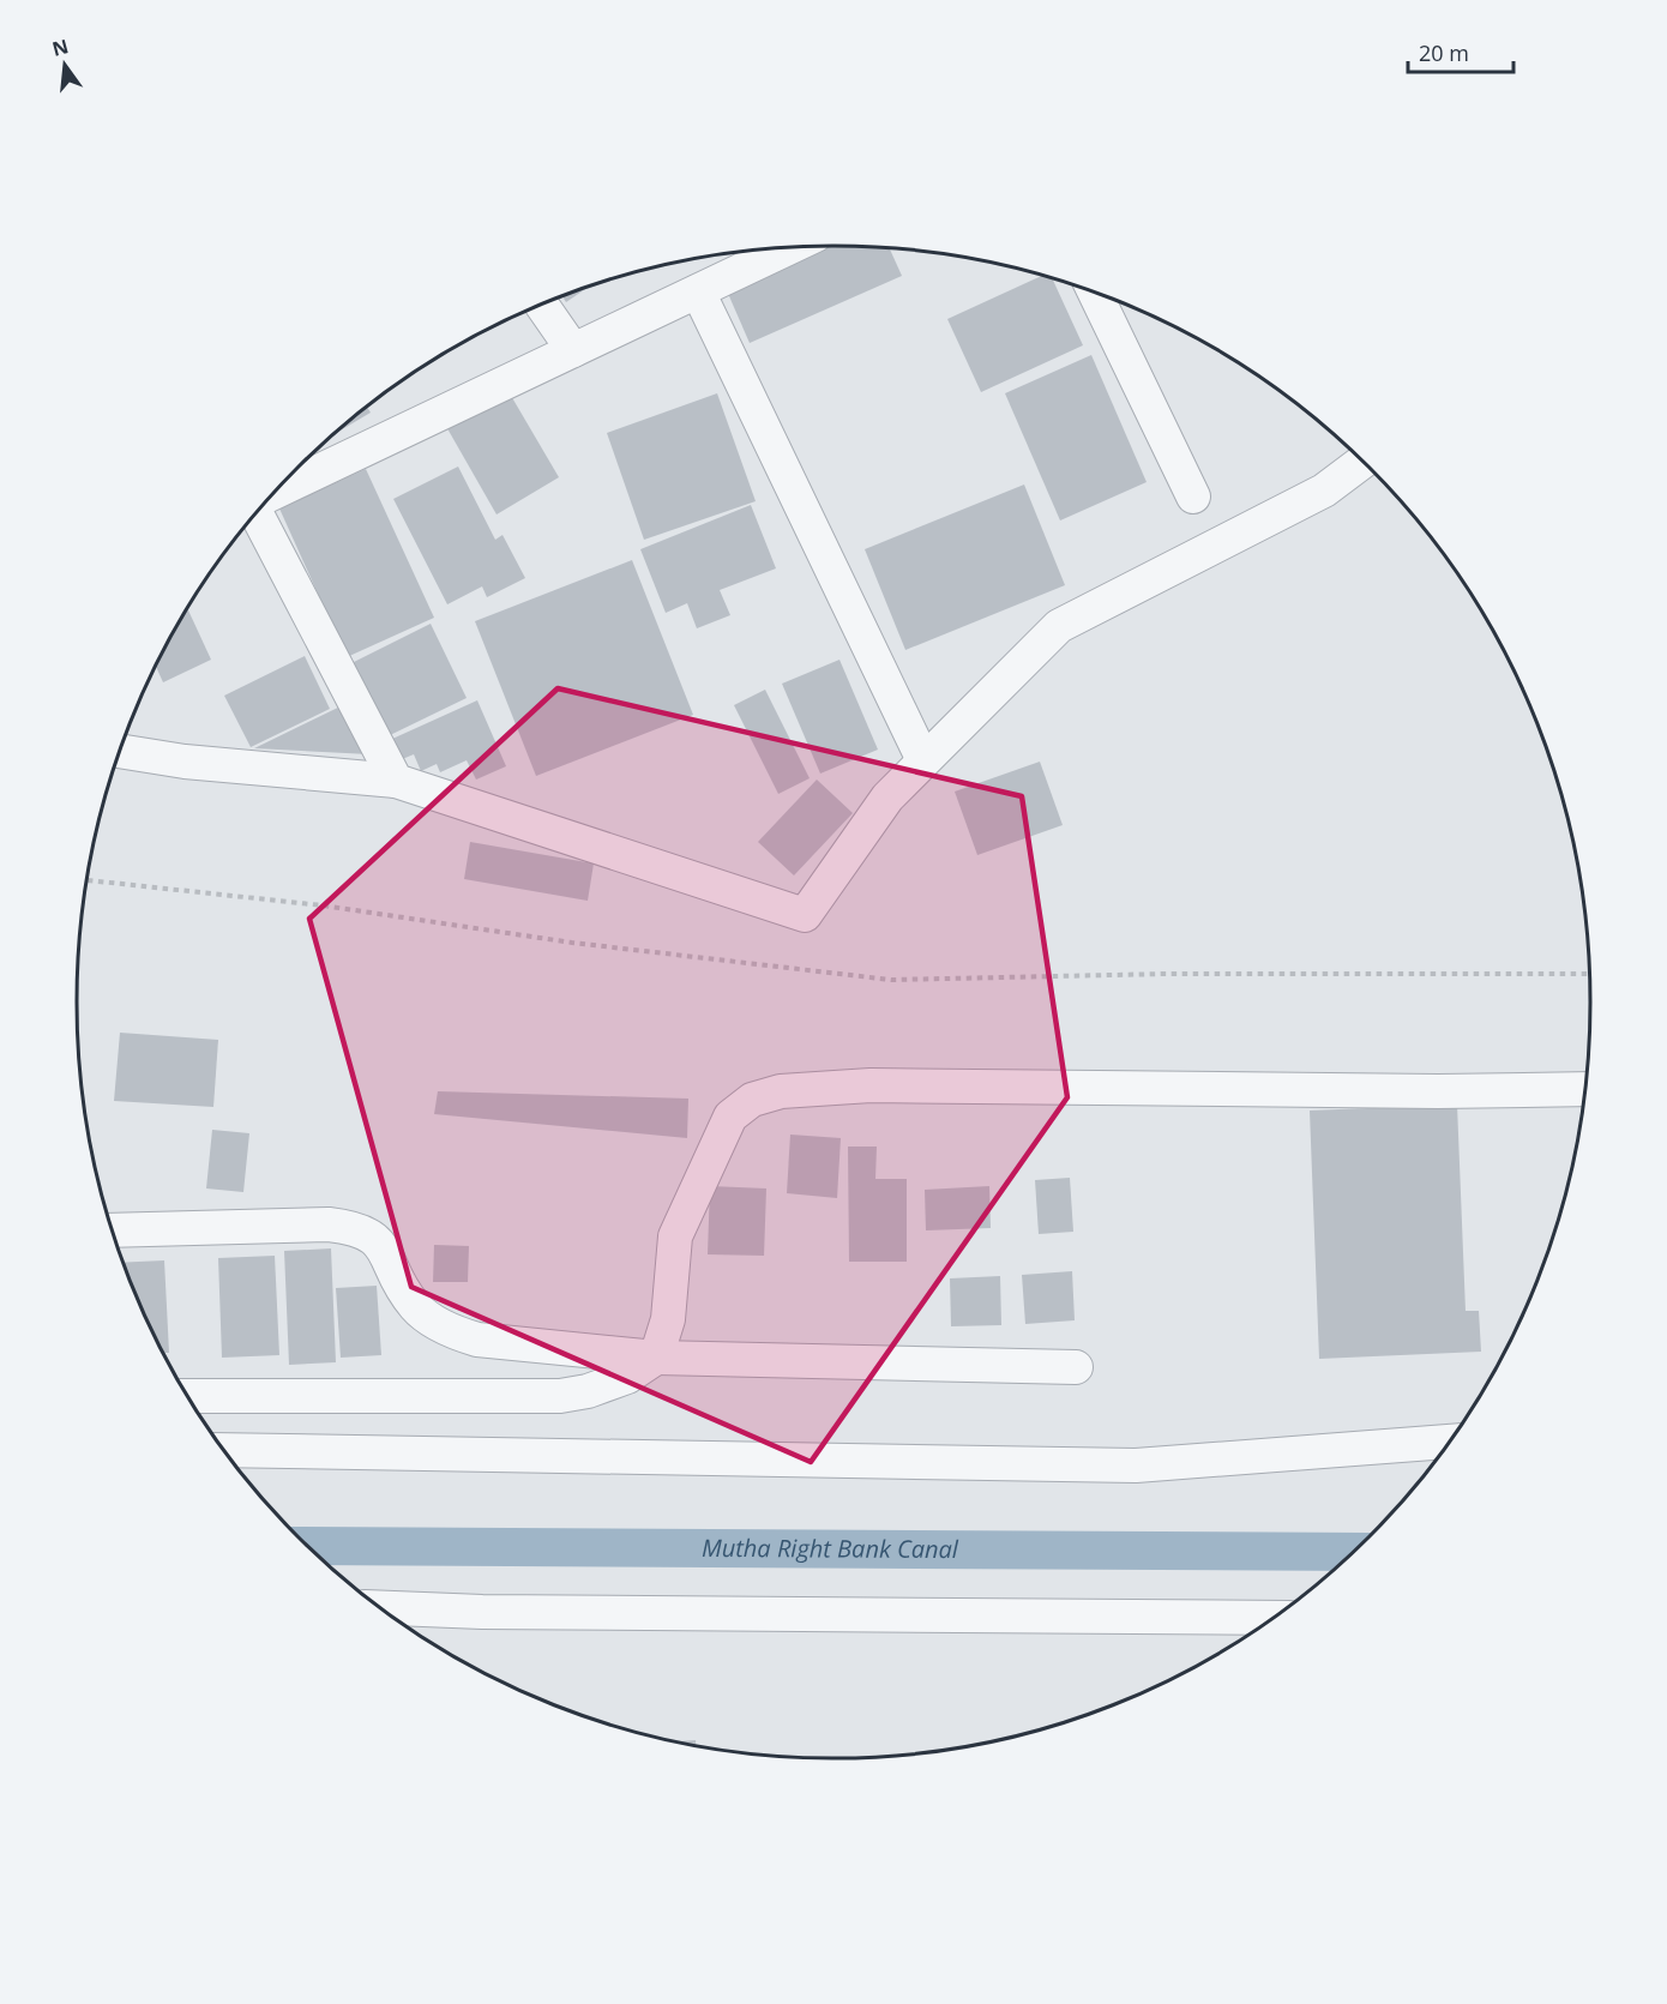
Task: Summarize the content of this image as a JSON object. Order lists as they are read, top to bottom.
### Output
{
  "water": ["Mutha Right Bank Canal"],
  "scale_bar": "20 m",
  "north": "top"
}
